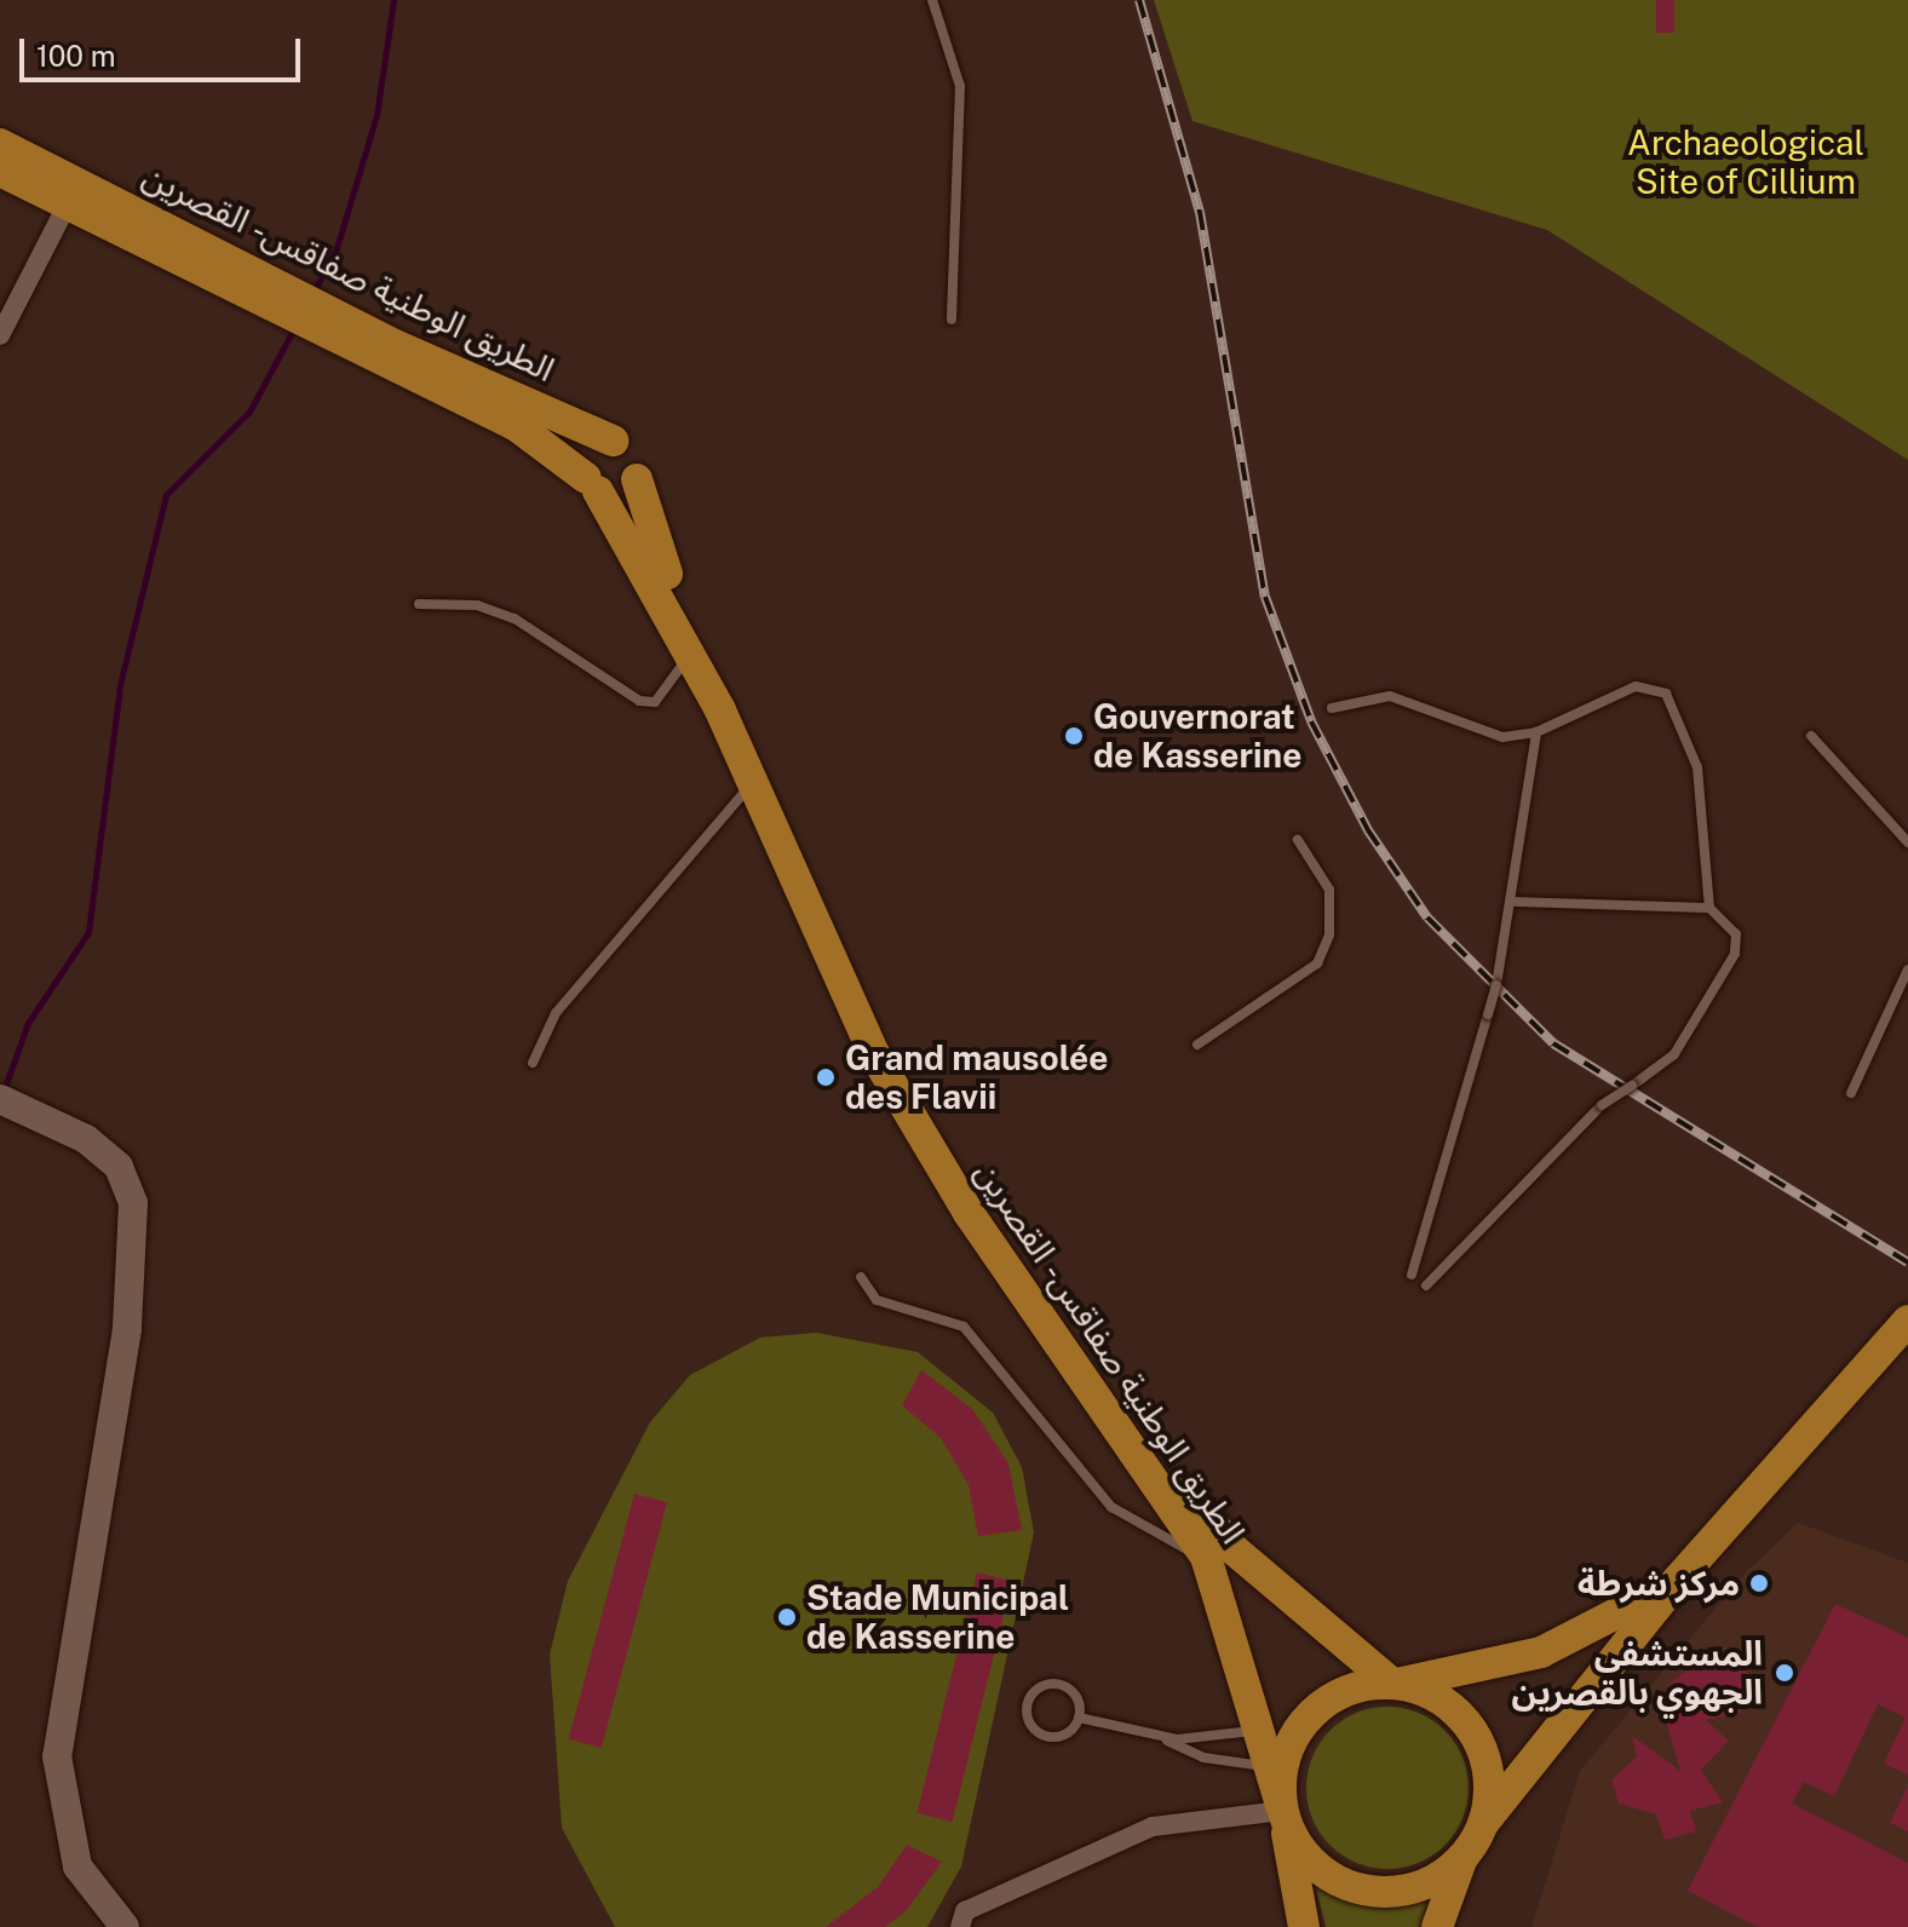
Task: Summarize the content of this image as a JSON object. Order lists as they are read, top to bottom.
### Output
{
  "streets": {
    "main road": ["الطريق الوطنية صفاقس - القصرين"]
  },
  "parks": ["Archaeological Site of Cillium"],
  "places": [
    "Gouvernorat de Kasserine",
    "Grand mausolée des Flavii",
    "مركز شرطة",
    "Stade Municipal de Kasserine",
    "المستشفى الجهوي بالقصرين"
  ],
  "scale_bar": "100 m"
}
